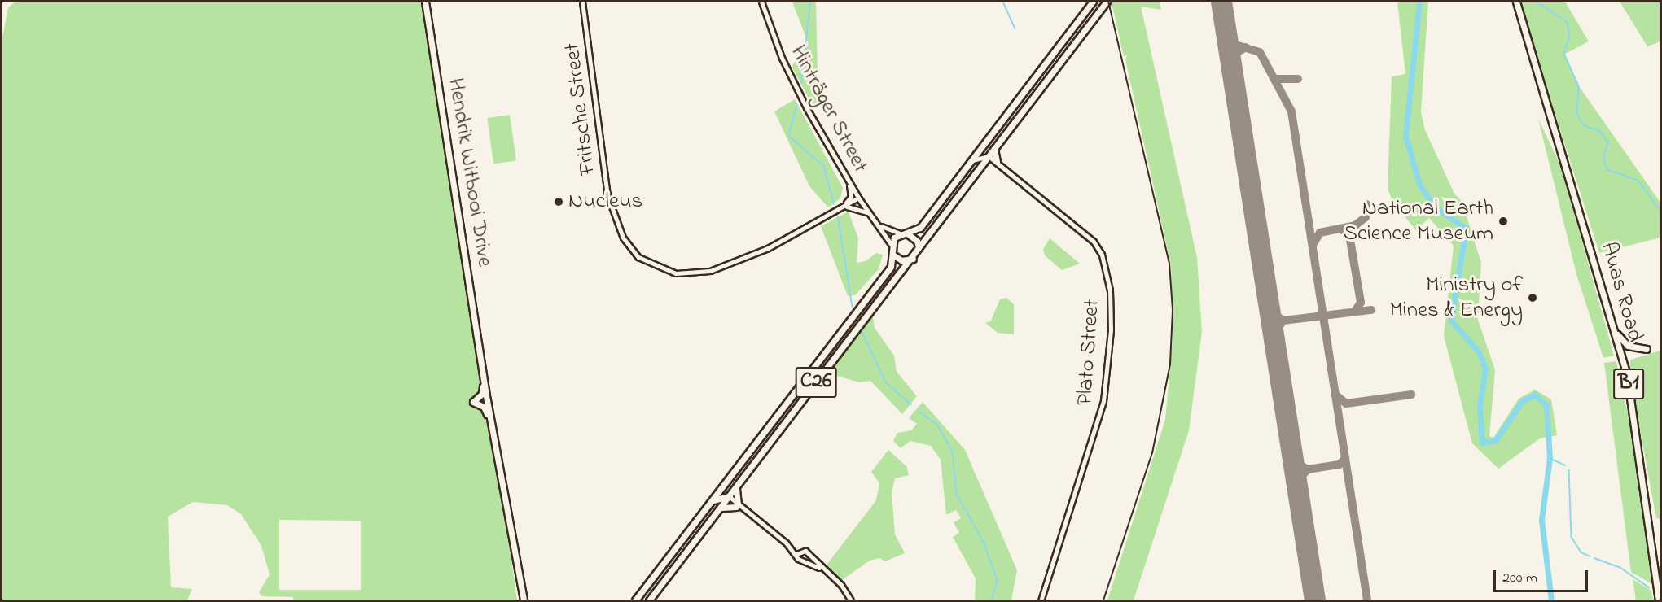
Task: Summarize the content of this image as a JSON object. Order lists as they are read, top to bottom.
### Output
{
  "streets": {
    "main road": [
      "Hendrik Witbooi Drive",
      "Auas Road",
      "C26",
      "B1"
    ],
    "street": ["Fritsche Street", "Hinträger Street", "Plato Street"]
  },
  "crossings": [
    ["Fritsche Street", "Hinträger Street"],
    ["Hinträger Street", "C26"],
    ["Plato Street", "C26"]
  ],
  "places": ["Nucleus", "National Earth Science Museum", "Ministry of Mines & Energy"],
  "scale_bar": "200 m"
}
